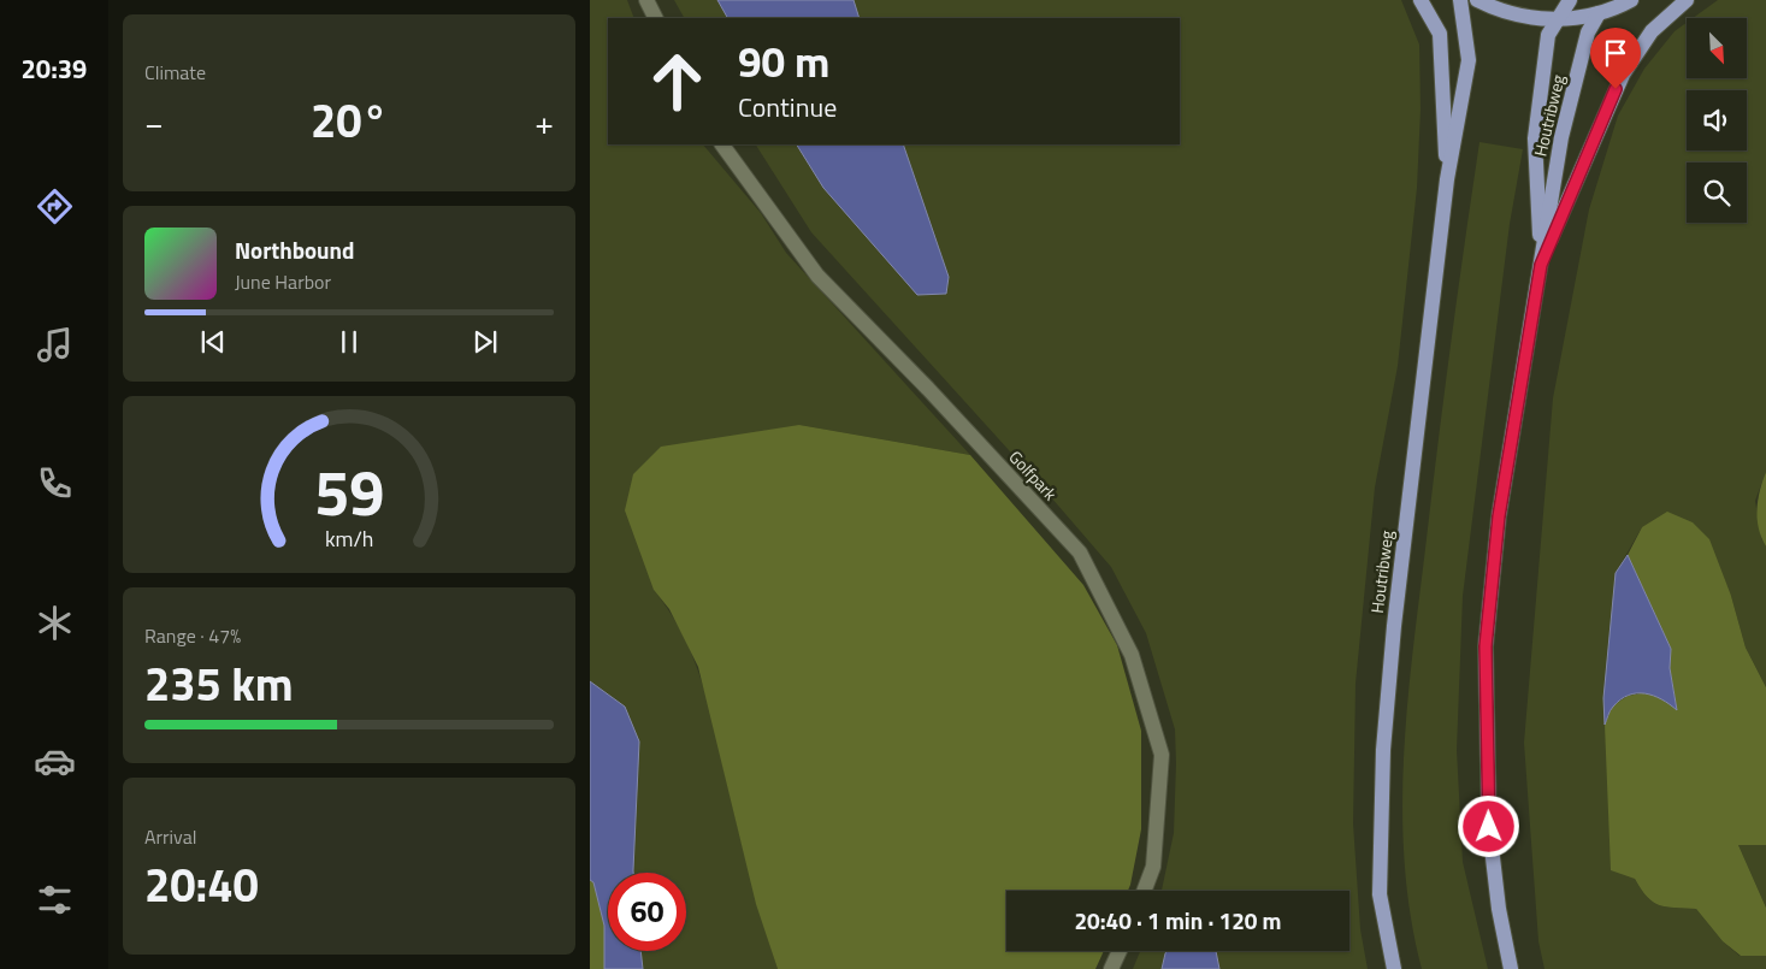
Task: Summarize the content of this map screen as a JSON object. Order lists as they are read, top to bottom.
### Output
{
  "streets": {
    "main road": ["Houtribweg"],
    "street": ["Golfpark"]
  },
  "north": "bottom right",
  "page": {
    "tabs": "20:39",
    "tile": [
      "Climate",
      ["Range · 47%", "235 km"],
      ["Arrival", "20:40"]
    ],
    "turn": ["90 m", "Continue"],
    "heat": ["−", "20°", "+"],
    "song": ["Northbound", "June Harbor"],
    "limit": "60",
    "trip": "20:40 · 1 min · 120 m",
    "gauge": ["59", "km/h"]
  }
}
